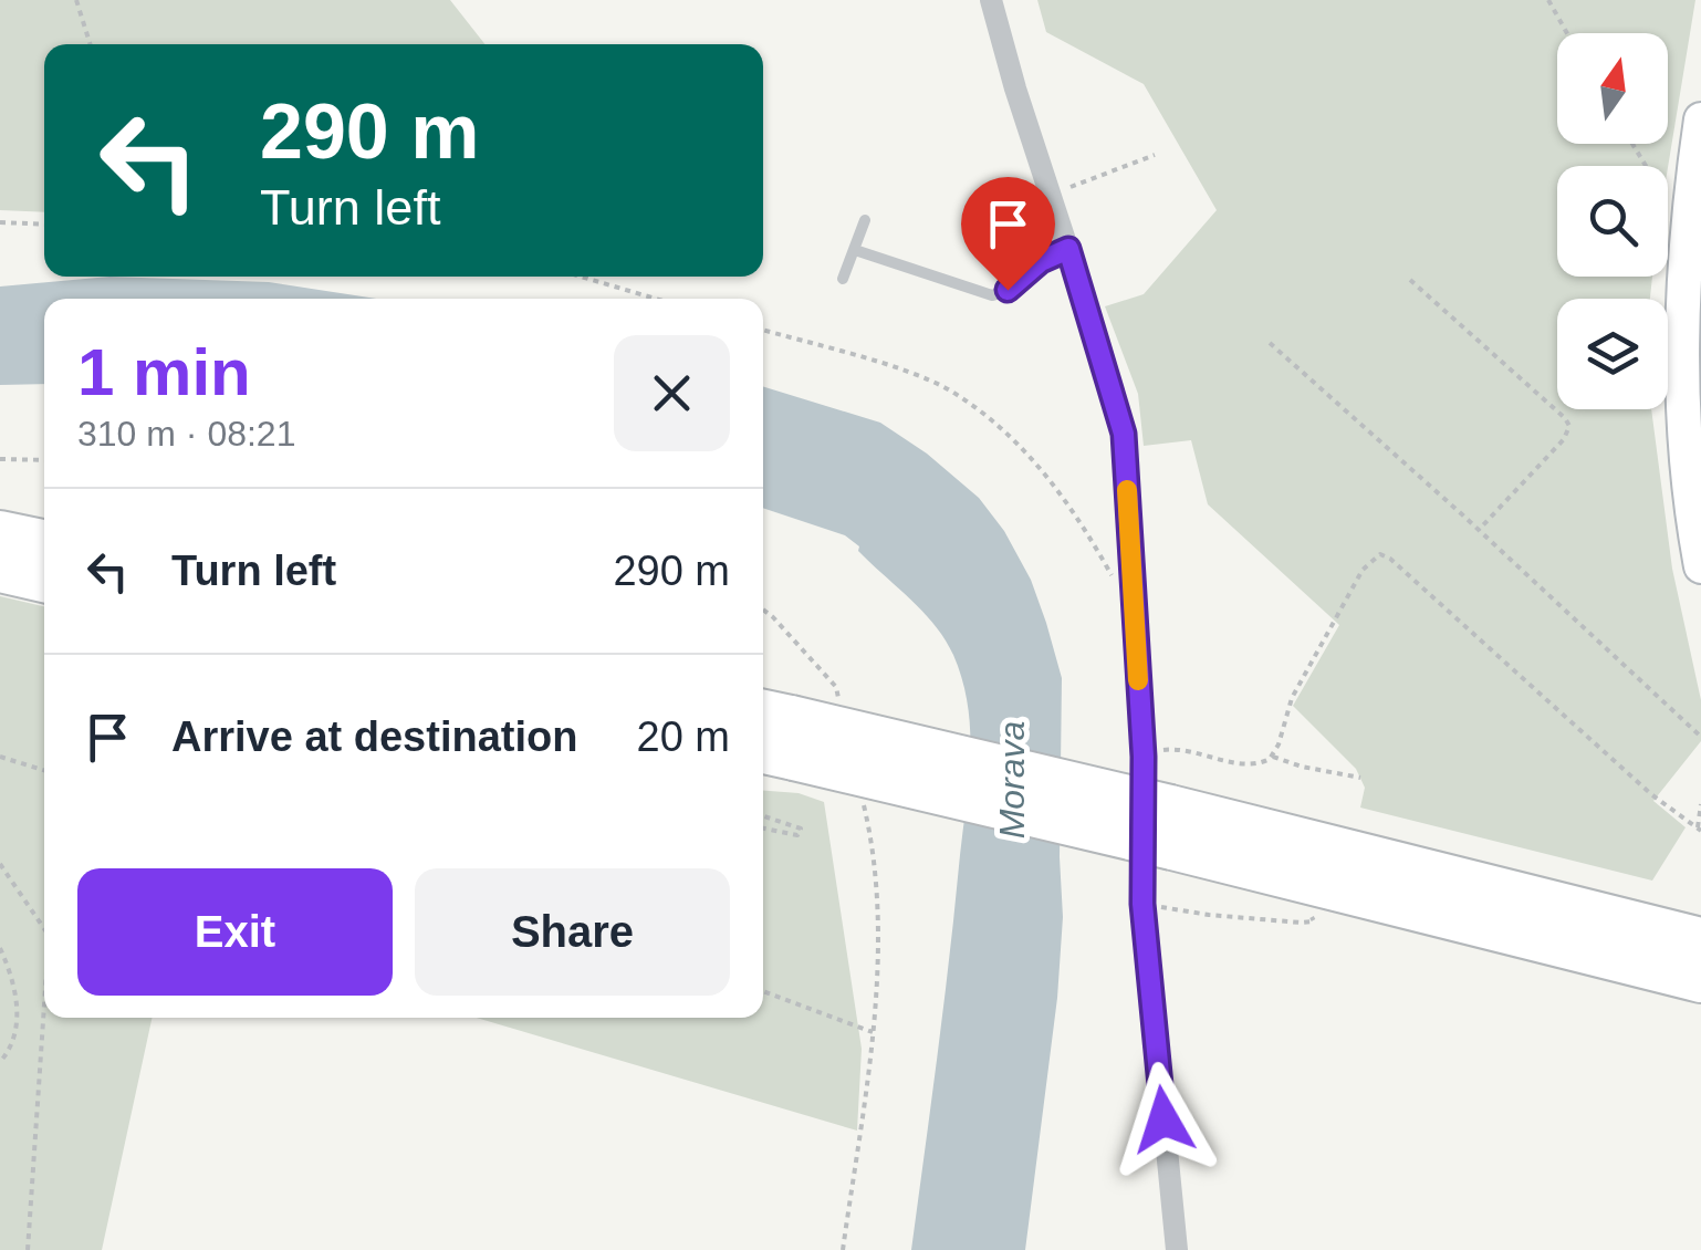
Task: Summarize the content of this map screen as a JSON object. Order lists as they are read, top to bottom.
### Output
{
  "water": ["Morava"],
  "north": "top",
  "page": {
    "turn": ["290 m", "Turn left"],
    "heading": ["1 min", "310 m · 08:21"],
    "list": [
      {
        "name": "Turn left",
        "value": "290 m"
      },
      {
        "name": "Arrive at destination",
        "value": "20 m"
      }
    ],
    "buttons": ["Exit", "Share"]
  }
}
